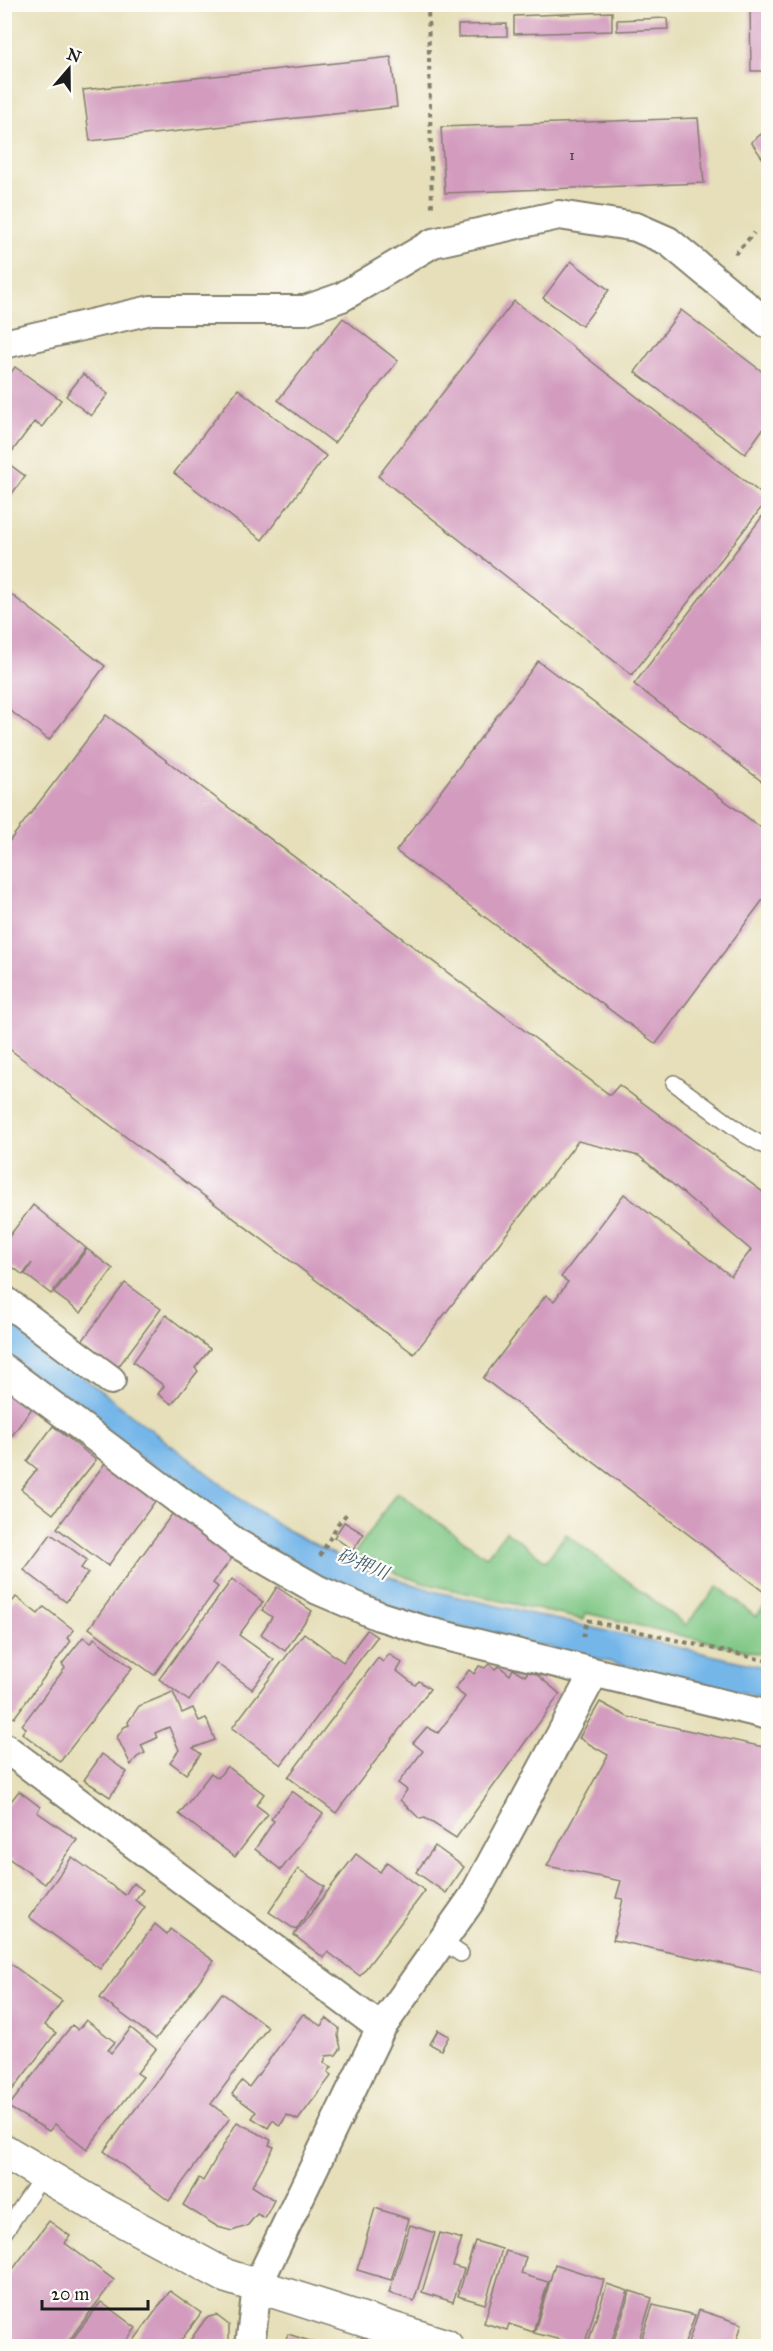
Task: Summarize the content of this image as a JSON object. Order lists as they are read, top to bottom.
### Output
{
  "water": ["砂押川"],
  "house_numbers": ["1"],
  "scale_bar": "20 m",
  "north": "top"
}
